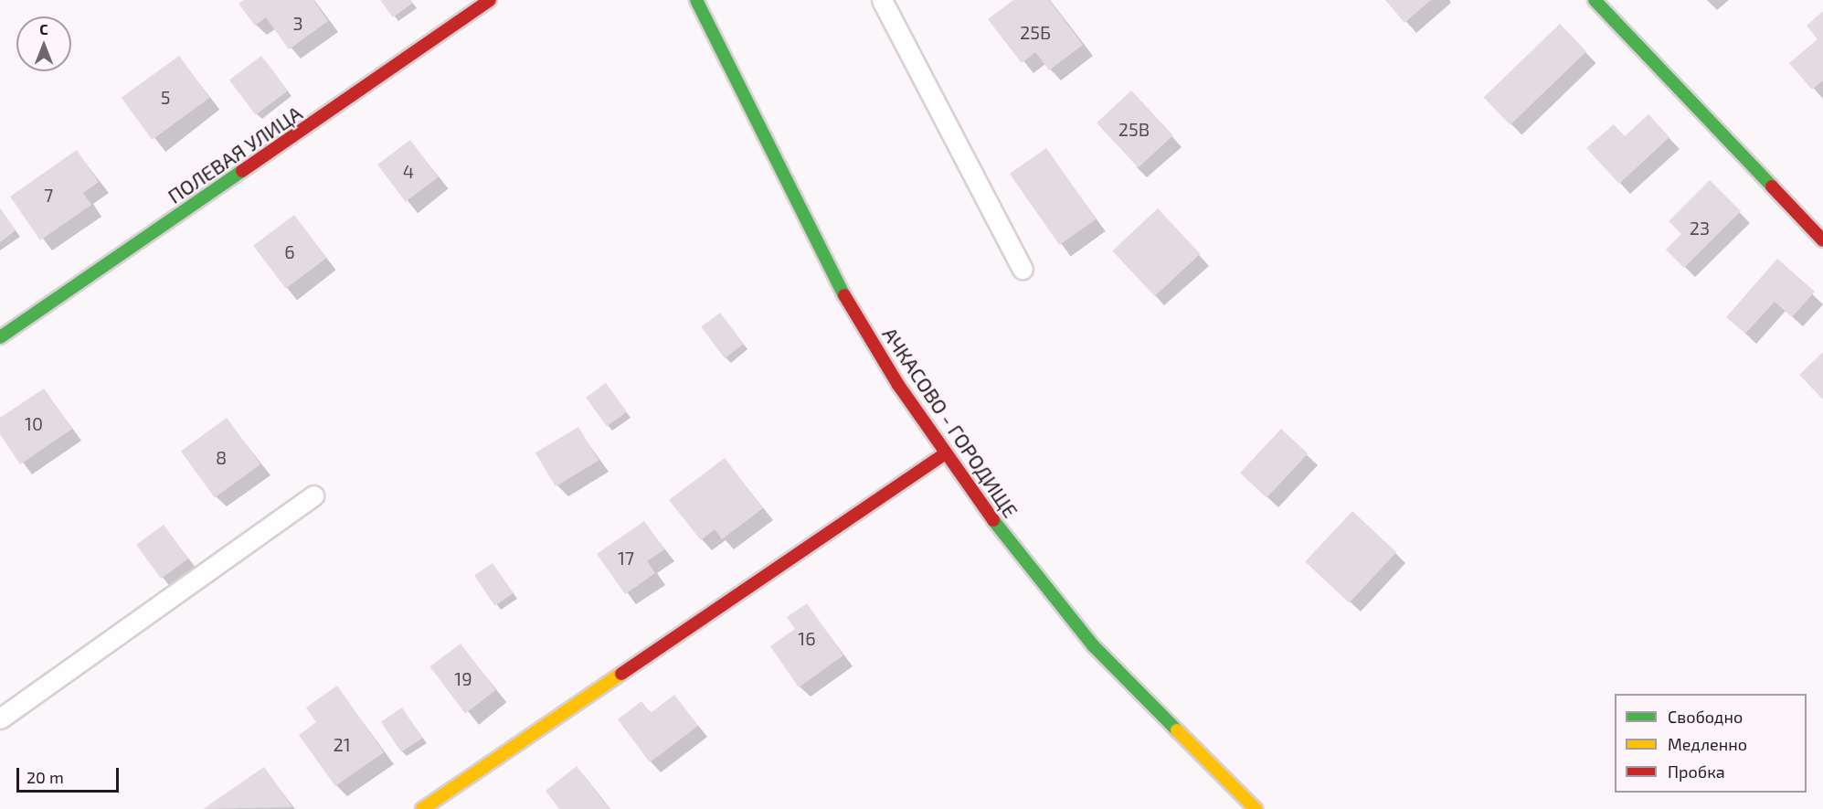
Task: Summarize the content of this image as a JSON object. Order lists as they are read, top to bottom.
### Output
{
  "streets": {
    "street": ["ПОЛЕВАЯ УЛИЦА", "АЧКАСОВО - ГОРОДИЩЕ"]
  },
  "house_numbers": [
    "3",
    "25Б",
    "5",
    "25В",
    "4",
    "7",
    "23",
    "6",
    "10",
    "8",
    "17",
    "16",
    "19",
    "21"
  ],
  "legend": ["Свободно", "Медленно", "Пробка"],
  "scale_bar": "20 m",
  "north": "top"
}
